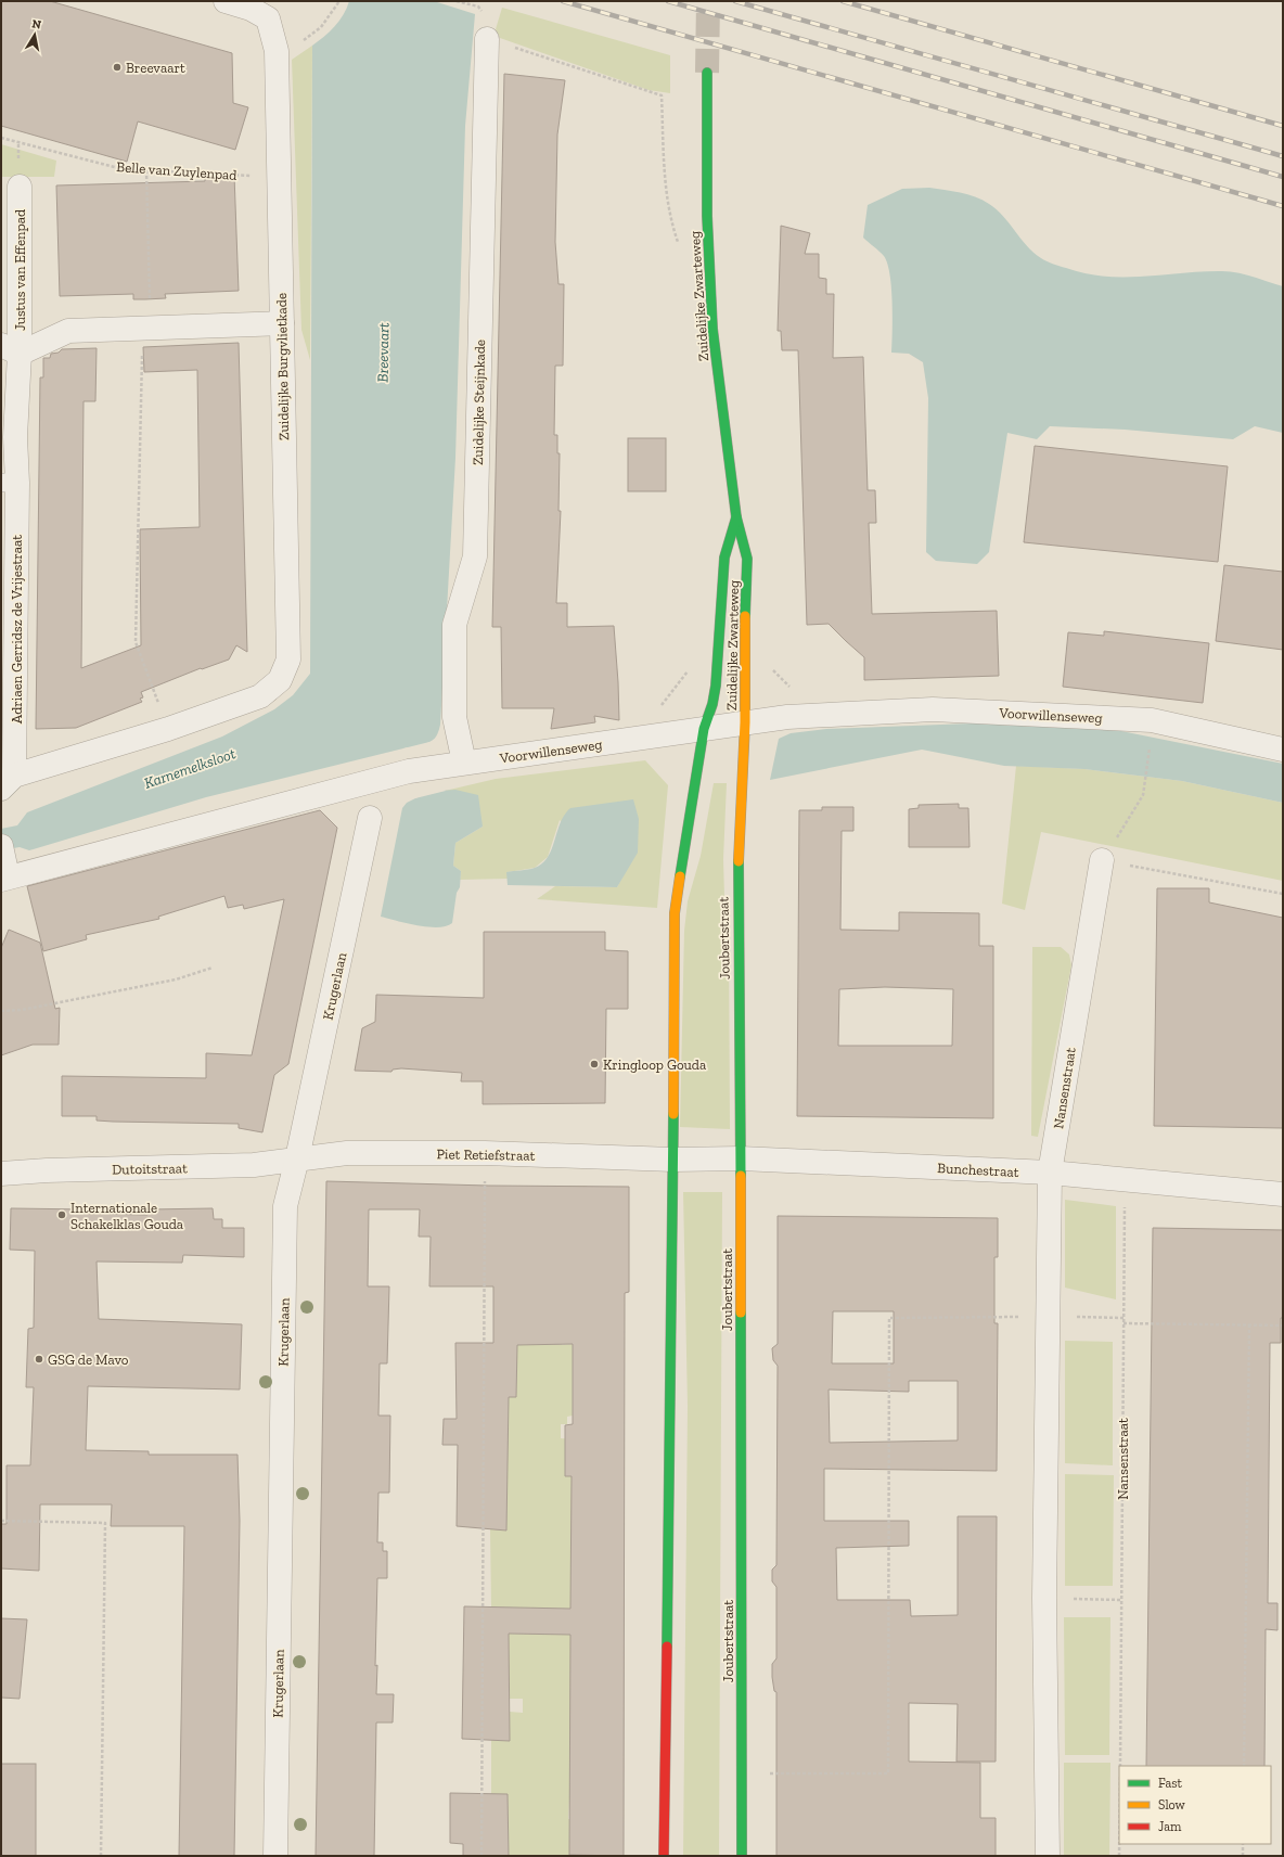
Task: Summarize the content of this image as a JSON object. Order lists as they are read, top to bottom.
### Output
{
  "streets": {
    "main road": ["Zuidelijke Zwarteweg", "Joubertstraat"],
    "street": [
      "Justus van Effenpad",
      "Zuidelijke Burgvlietkade",
      "Zuidelijke Steijnkade",
      "Adriaen Gerridsz de Vrijestraat",
      "Voorwillenseweg",
      "Krugerlaan",
      "Nansenstraat",
      "Piet Retiefstraat",
      "Dutoitstraat",
      "Bunchestraat"
    ],
    "path": ["Belle van Zuylenpad"]
  },
  "crossings": [
    ["Belle van Zuylenpad", "Zuidelijke Burgvlietkade"],
    ["Justus van Effenpad", "Adriaen Gerridsz de Vrijestraat"],
    ["Zuidelijke Zwarteweg", "Voorwillenseweg"],
    ["Zuidelijke Zwarteweg", "Joubertstraat"],
    ["Zuidelijke Steijnkade", "Voorwillenseweg"],
    ["Voorwillenseweg", "Joubertstraat"],
    ["Joubertstraat", "Bunchestraat"],
    ["Krugerlaan", "Piet Retiefstraat"],
    ["Krugerlaan", "Dutoitstraat"],
    ["Nansenstraat", "Bunchestraat"],
    ["Piet Retiefstraat", "Dutoitstraat"],
    ["Piet Retiefstraat", "Bunchestraat"]
  ],
  "water": ["Breevaart", "Karnemelksloot"],
  "places": [
    "Breevaart",
    "Kringloop Gouda",
    "Internationale Schakelklas Gouda",
    "GSG de Mavo"
  ],
  "legend": ["Fast", "Slow", "Jam"],
  "north": "top"
}
